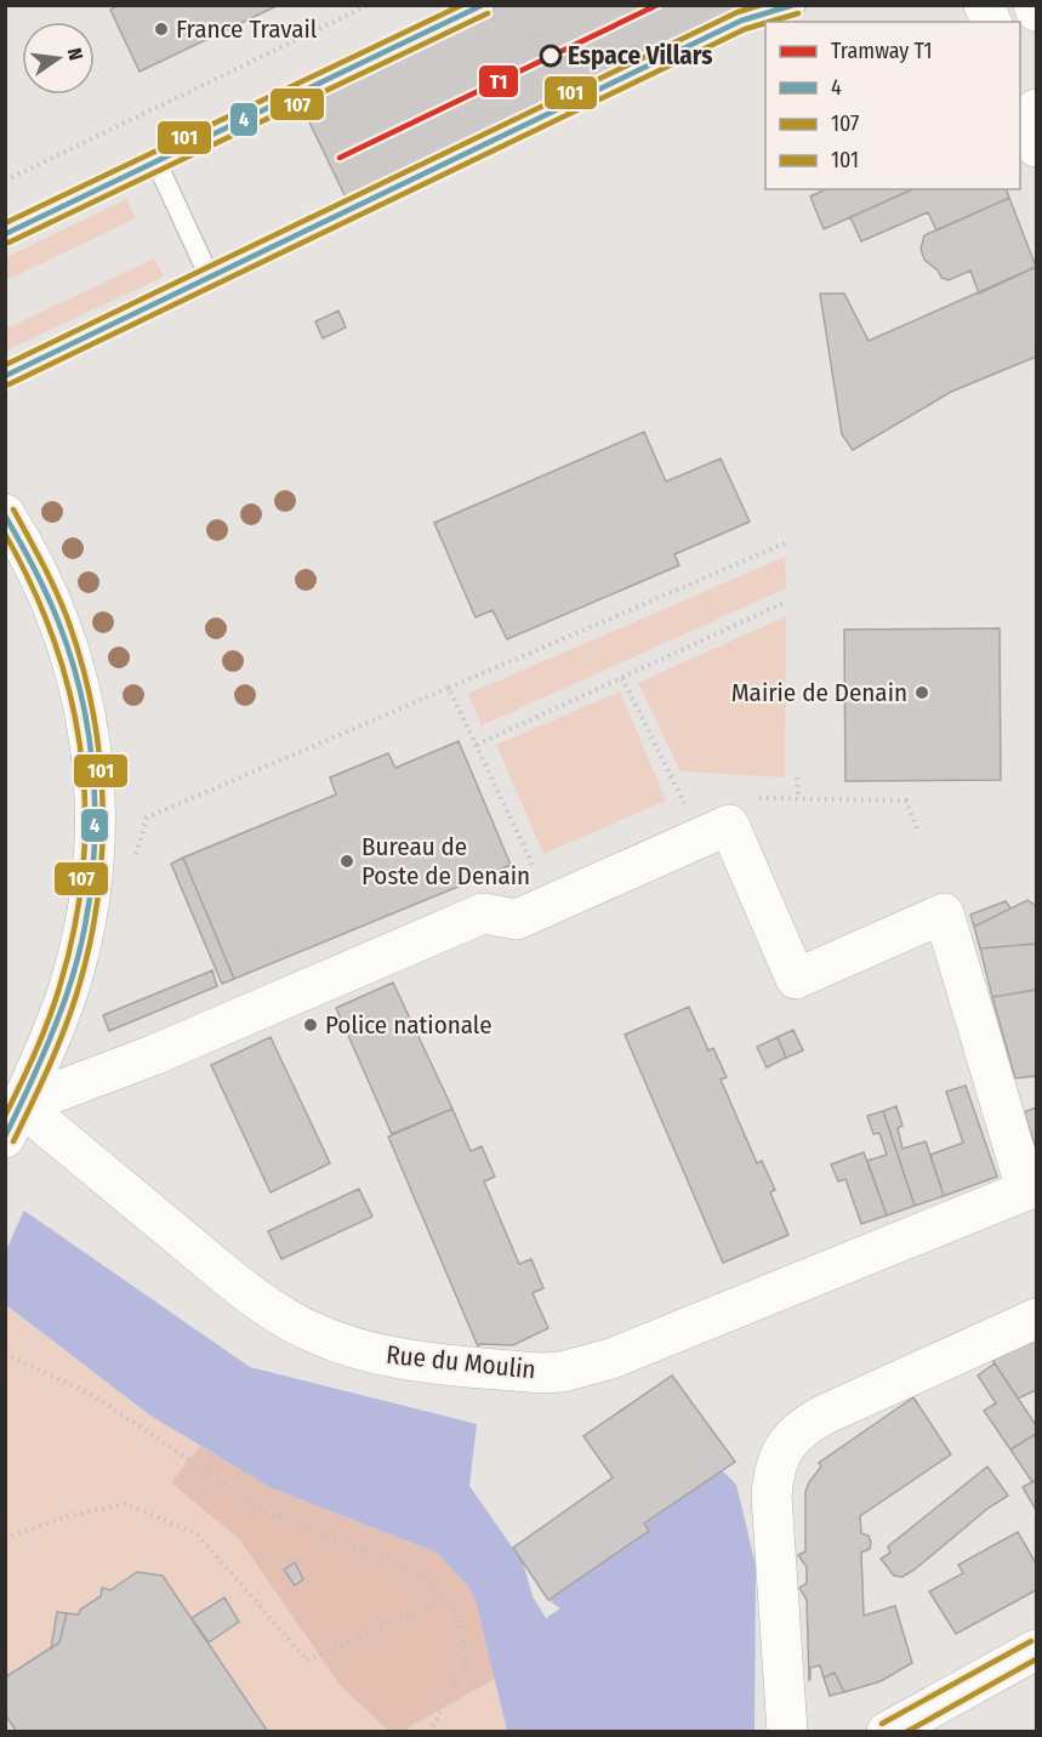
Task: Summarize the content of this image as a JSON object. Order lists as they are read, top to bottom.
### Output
{
  "streets": {
    "street": ["Rue du Moulin"]
  },
  "places": [
    "France Travail",
    "Espace Villars",
    "Mairie de Denain",
    "Bureau de Poste de Denain",
    "Police nationale"
  ],
  "lines": [
    "tram line T1",
    "transit line 4",
    "transit line 101",
    "transit line 107"
  ],
  "legend": [
    "Tramway T1",
    "4",
    "107",
    "101"
  ],
  "north": "right"
}
